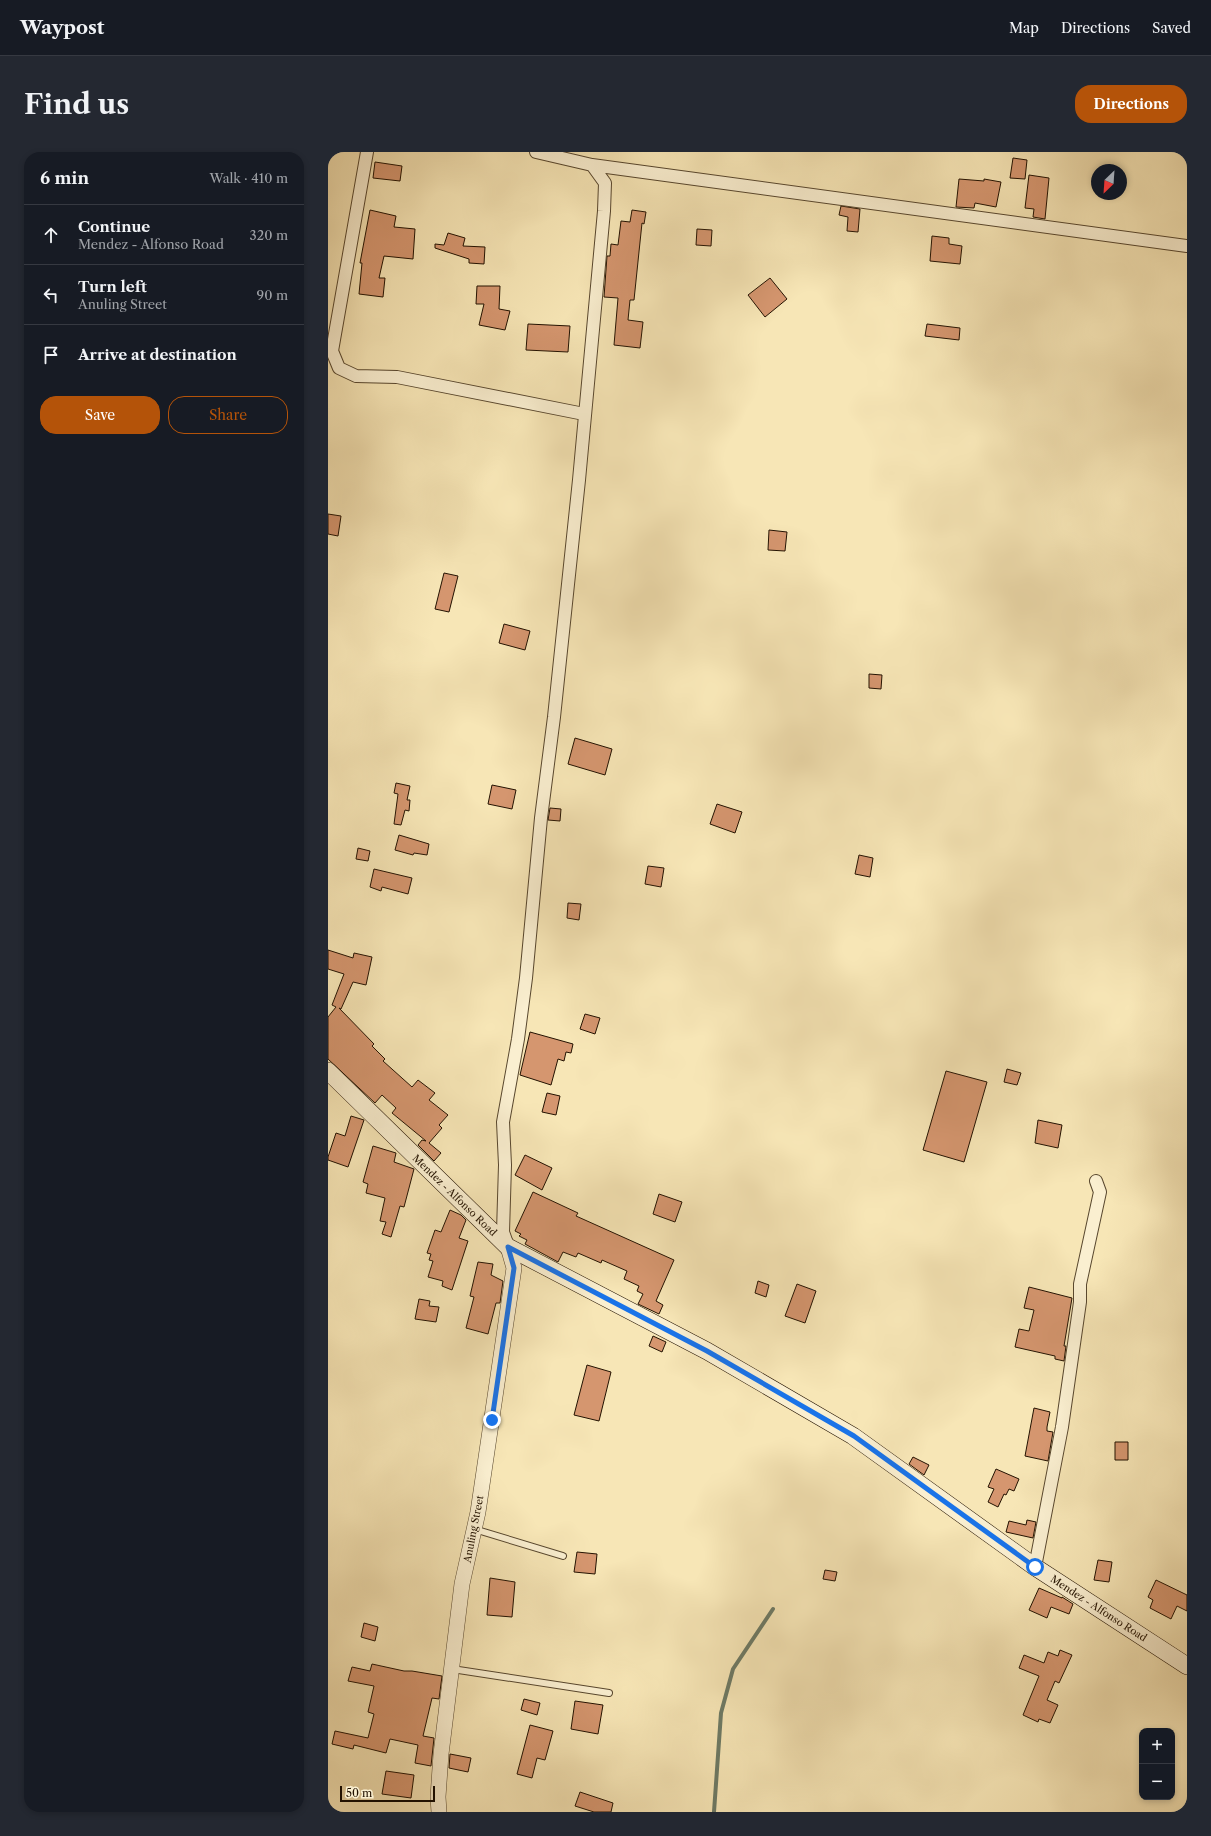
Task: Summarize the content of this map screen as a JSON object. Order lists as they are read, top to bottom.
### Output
{
  "streets": {
    "main road": ["Mendez - Alfonso Road"],
    "street": ["Anuling Street"]
  },
  "crossings": [
    ["Mendez - Alfonso Road", "Anuling Street"]
  ],
  "scale_bar": "50 m",
  "north": "bottom left",
  "page": {
    "header": "Waypost",
    "nav": ["Map", "Directions", "Saved"],
    "buttons": [
      "Directions",
      ["Save", "Share"]
    ],
    "title": "Find us",
    "heading": ["6 min", "Walk · 410 m"],
    "list": [
      ["Continue", "Mendez - Alfonso Road", "320 m"],
      ["Turn left", "Anuling Street", "90 m"],
      "Arrive at destination"
    ],
    "map_buttons": ["+", "−"],
    "scale": "50 m"
  }
}
